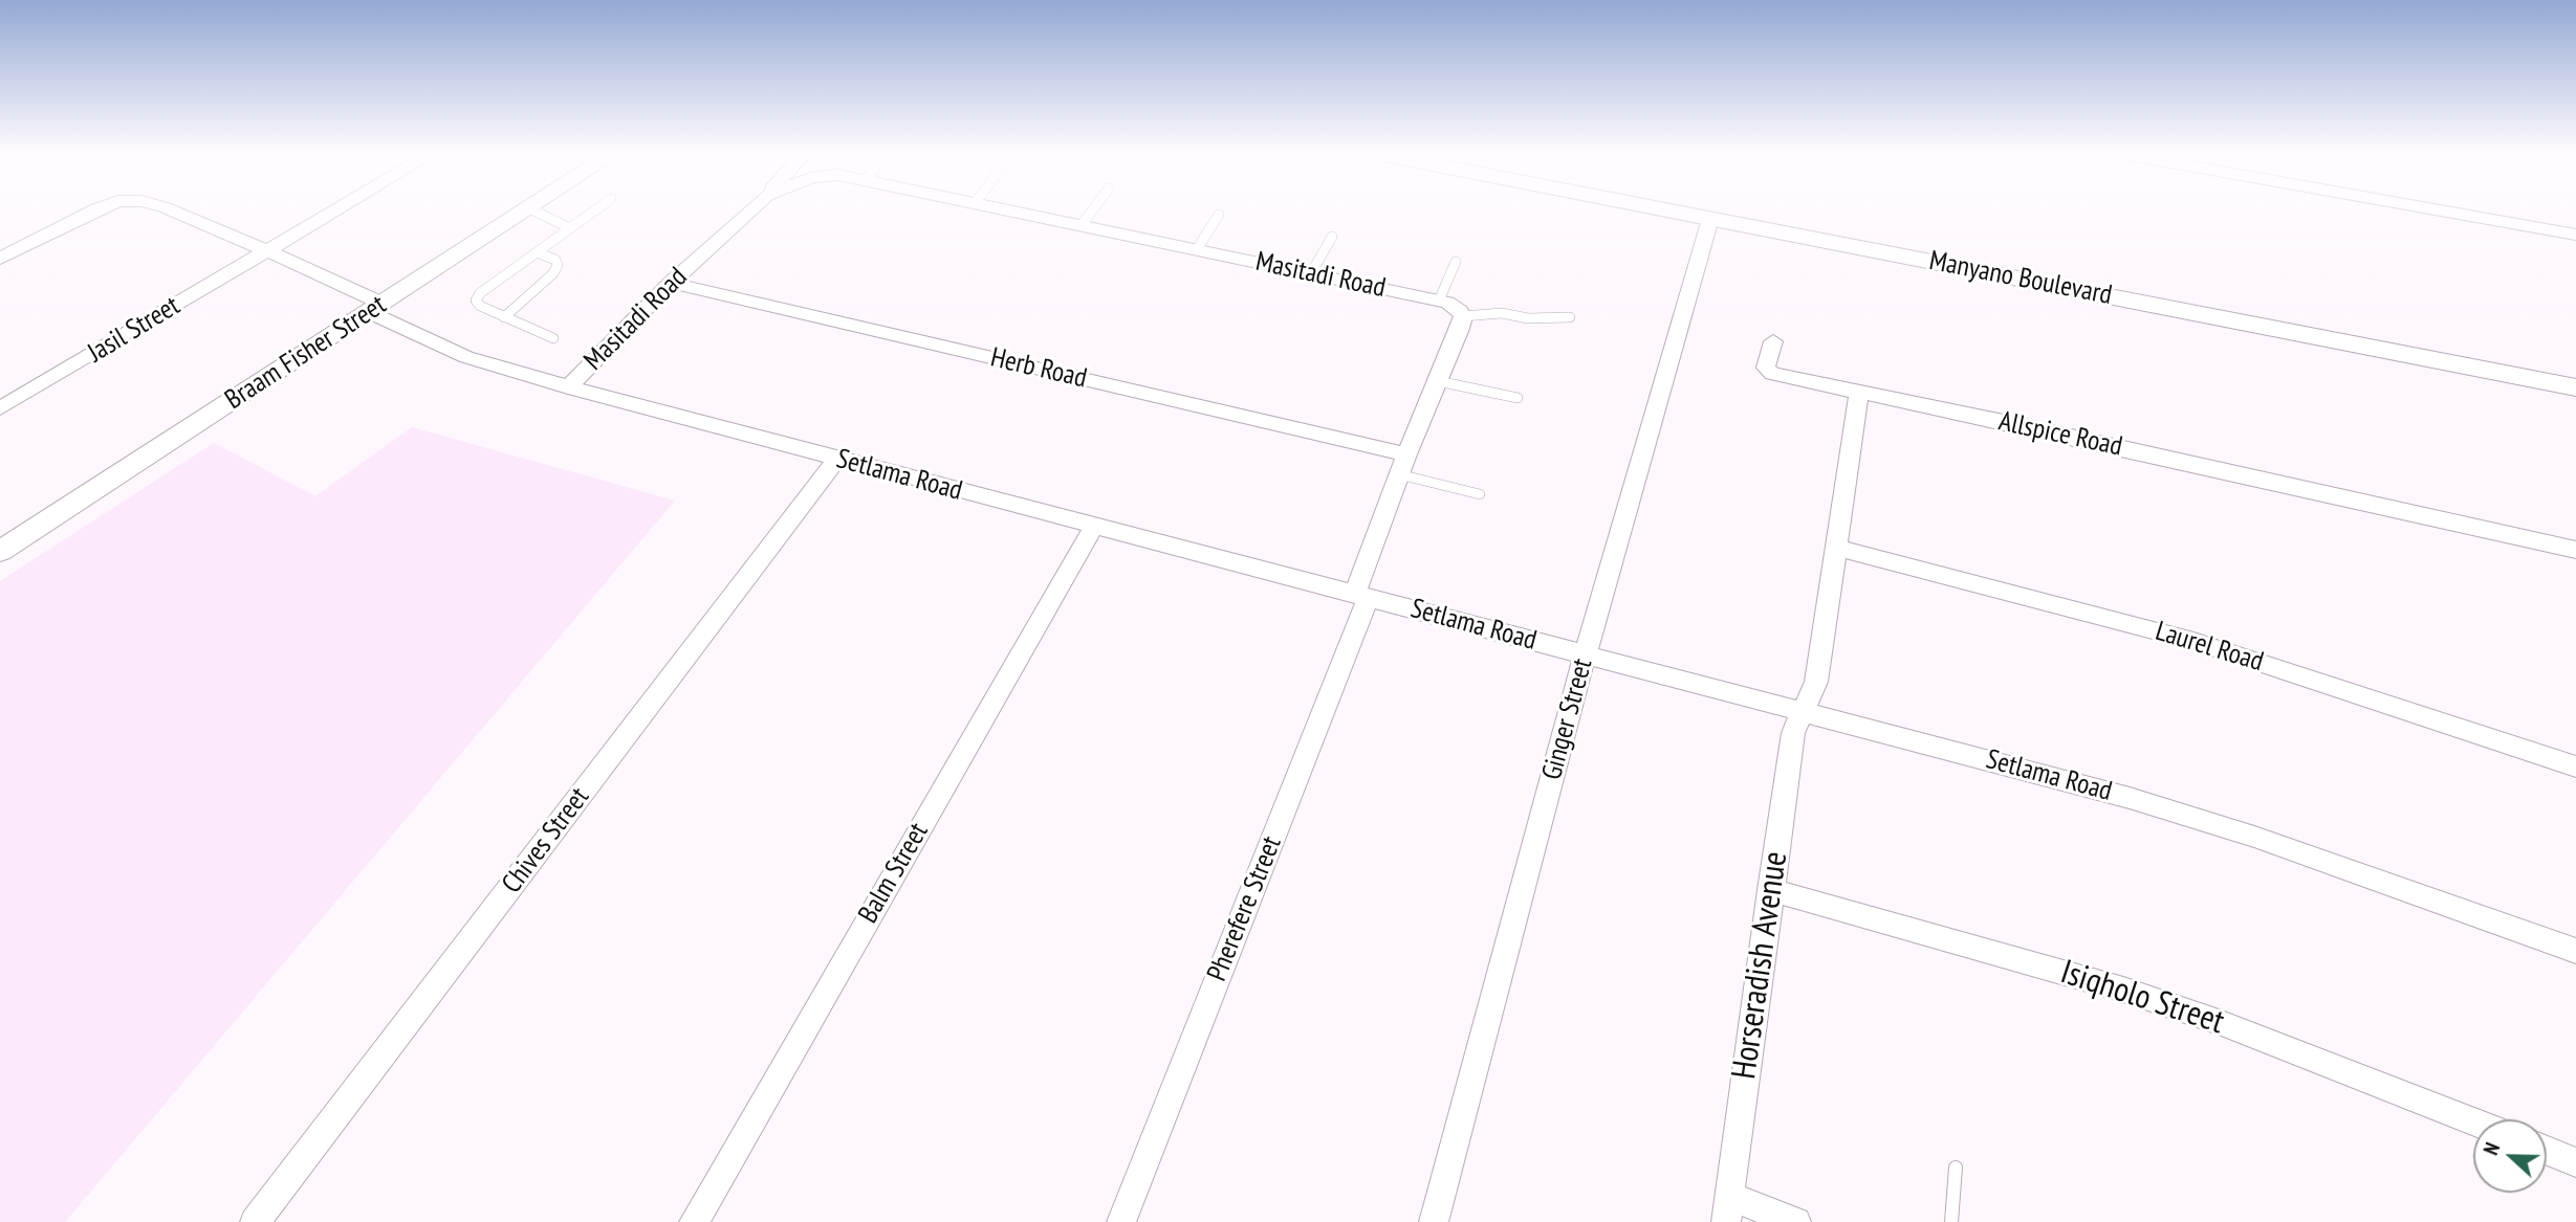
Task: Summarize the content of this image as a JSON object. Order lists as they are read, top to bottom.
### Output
{
  "streets": {
    "street": [
      "Masitadi Road",
      "Manyano Boulevard",
      "Jasil Street",
      "Braam Fisher Street",
      "Herb Road",
      "Allspice Road",
      "Setlama Road",
      "Laurel Road",
      "Ginger Street",
      "Chives Street",
      "Balm Street",
      "Pherefere Street",
      "Horseradish Avenue",
      "Isiqholo Street"
    ]
  },
  "crossings": [
    ["Masitadi Road", "Herb Road"],
    ["Masitadi Road", "Setlama Road"],
    ["Manyano Boulevard", "Ginger Street"],
    ["Jasil Street", "Setlama Road"],
    ["Braam Fisher Street", "Setlama Road"],
    ["Setlama Road", "Ginger Street"],
    ["Setlama Road", "Chives Street"],
    ["Setlama Road", "Balm Street"],
    ["Setlama Road", "Pherefere Street"],
    ["Setlama Road", "Horseradish Avenue"],
    ["Horseradish Avenue", "Isiqholo Street"]
  ],
  "north": "left"
}
